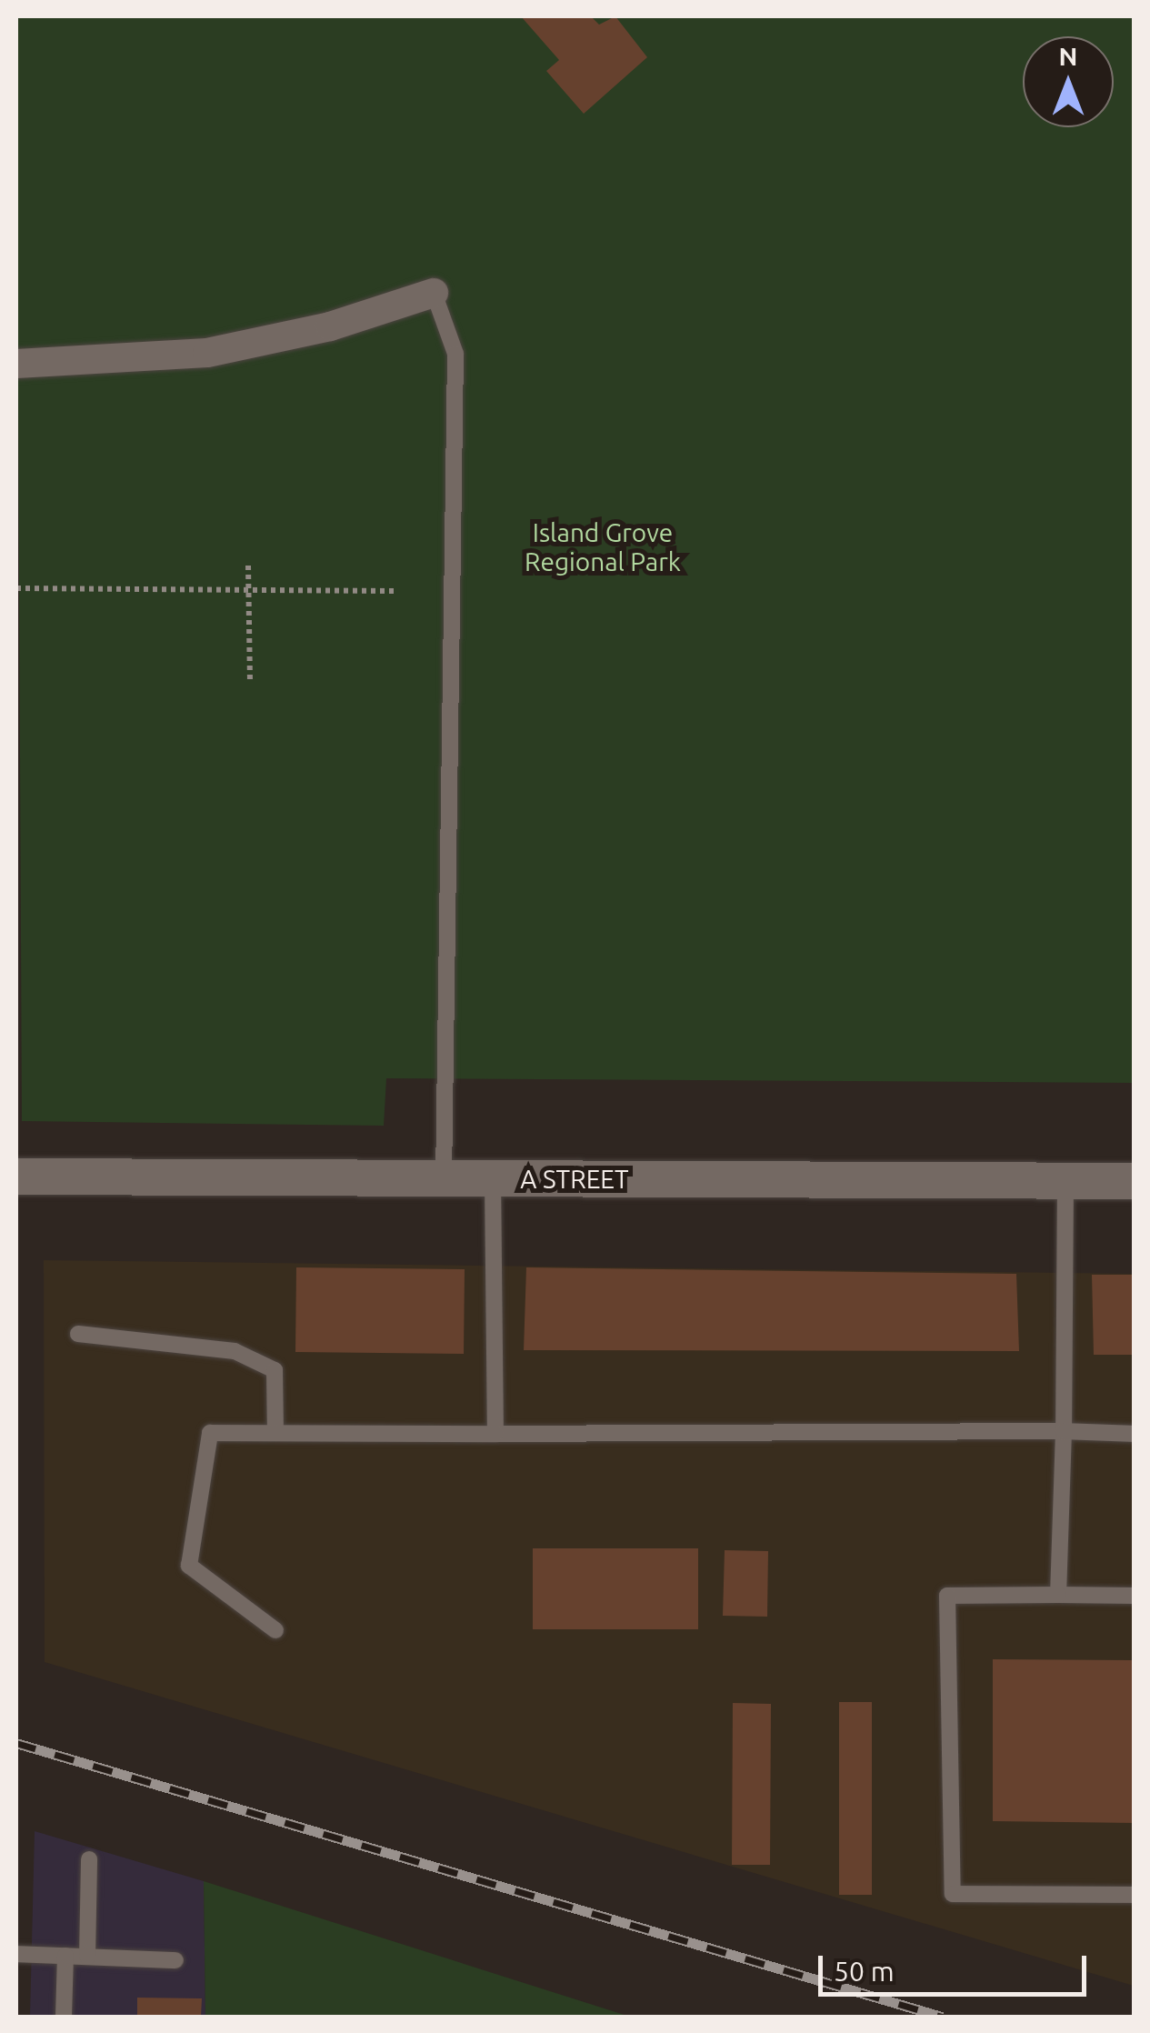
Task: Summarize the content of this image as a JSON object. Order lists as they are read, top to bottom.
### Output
{
  "streets": {
    "street": ["A STREET"]
  },
  "parks": ["Island Grove Regional Park"],
  "scale_bar": "50 m",
  "north": "top"
}
